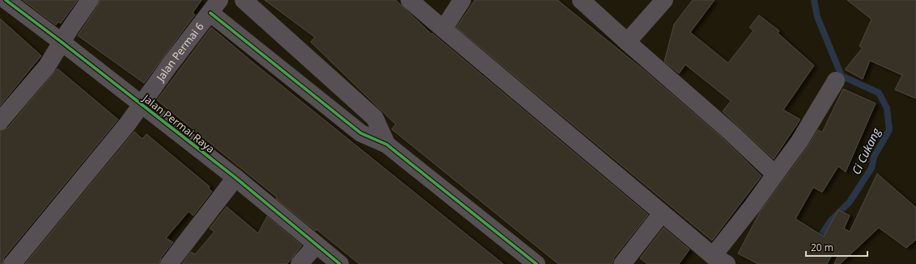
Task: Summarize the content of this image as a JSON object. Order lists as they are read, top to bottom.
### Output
{
  "streets": {
    "street": ["Jalan Permai 6", "Jalan Permai Raya"]
  },
  "crossings": [
    ["Jalan Permai 6", "Jalan Permai Raya"]
  ],
  "water": ["Ci Cukang"],
  "scale_bar": "20 m"
}
